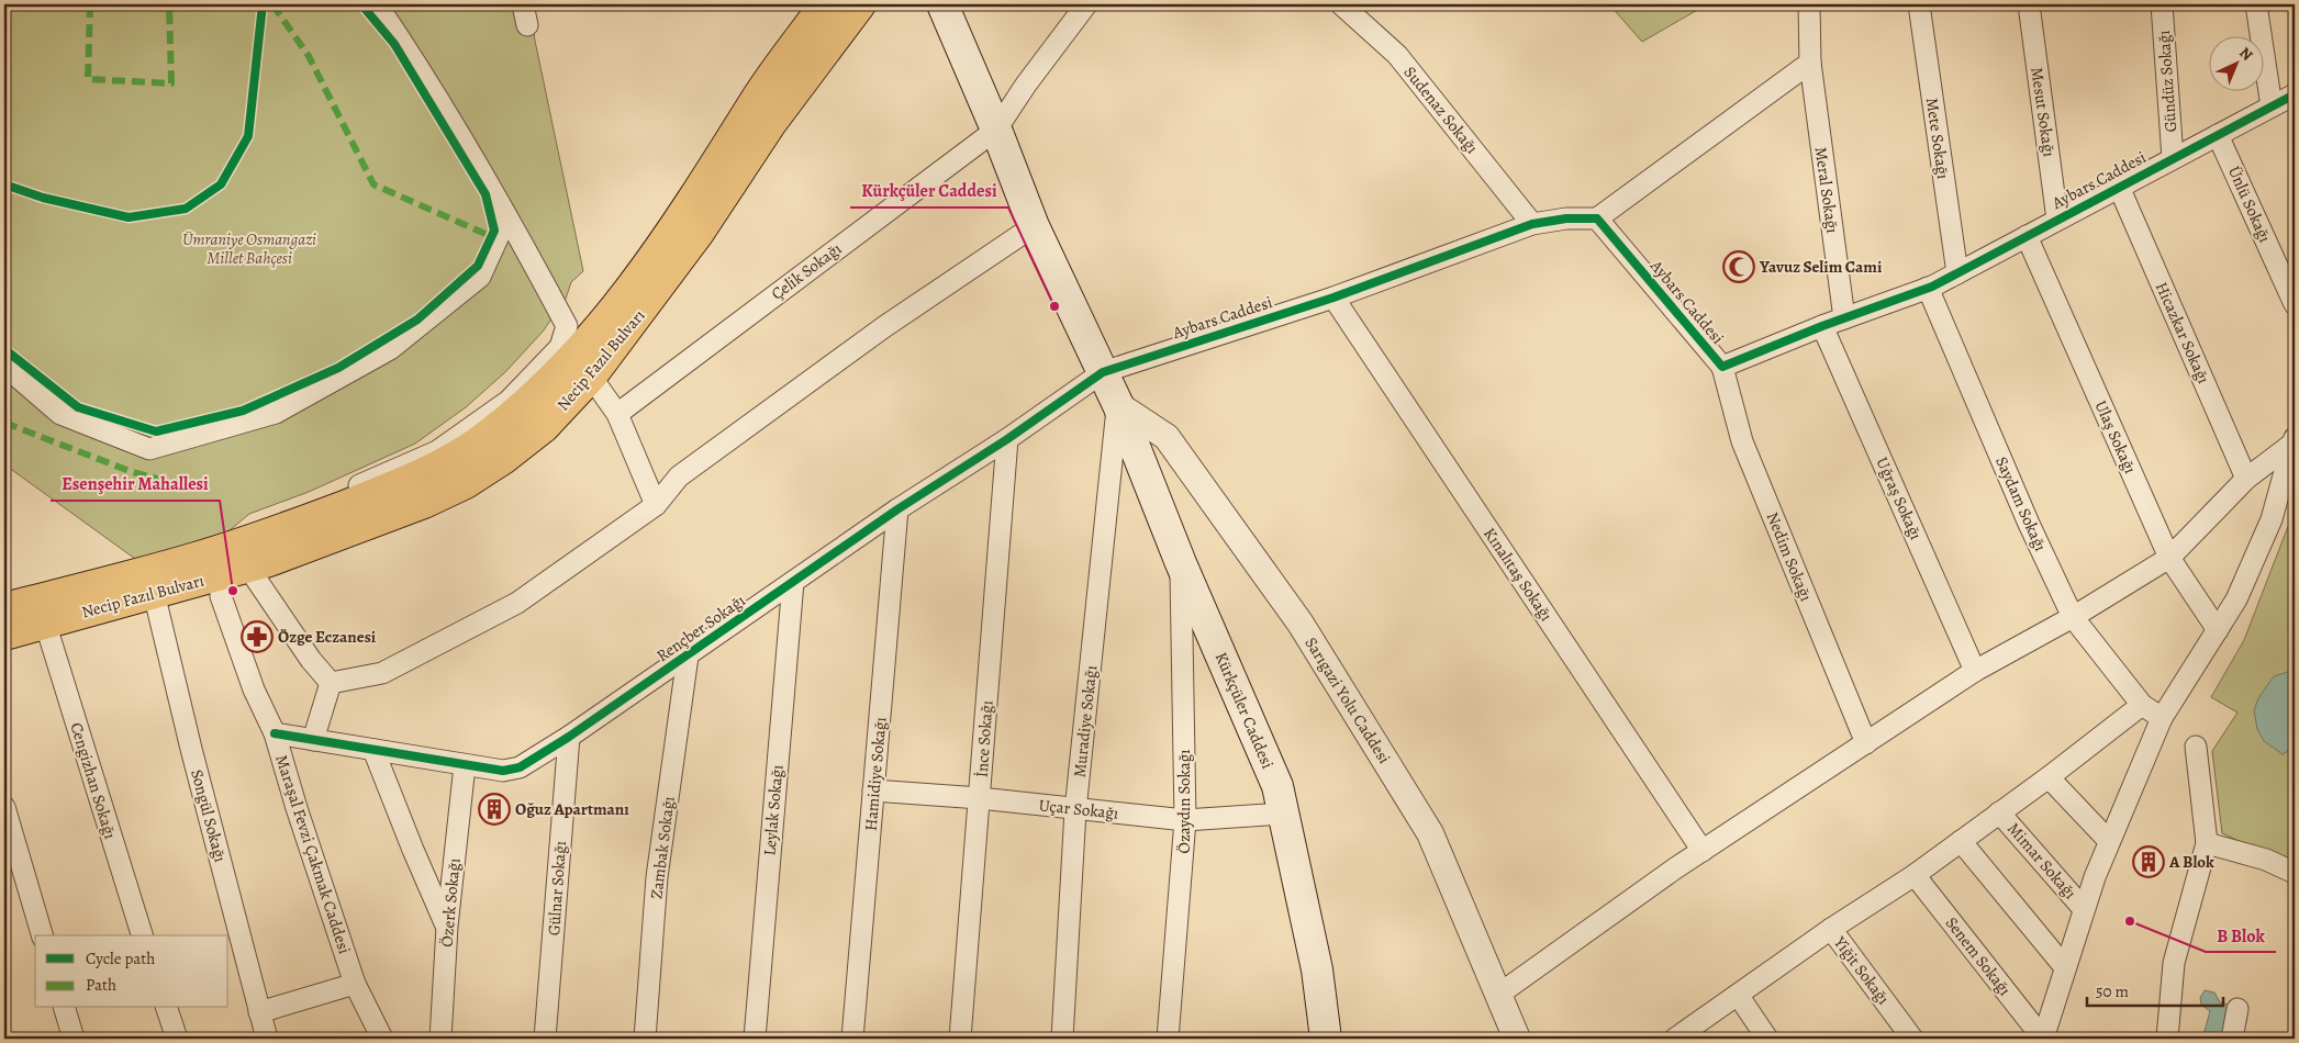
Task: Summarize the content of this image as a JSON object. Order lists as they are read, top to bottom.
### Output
{
  "streets": {
    "main road": ["Necip Fazıl Bulvarı", "Kürkçüler Caddesi"],
    "street": [
      "Gündüz Sokağı",
      "Sudenaz Sokağı",
      "Mesut Sokağı",
      "Mete Sokağı",
      "Aybars Caddesi",
      "Meral Sokağı",
      "Ünlü Sokağı",
      "Çelik Sokağı",
      "Hicazkar Sokağı",
      "Ulaş Sokağı",
      "Uğraş Sokağı",
      "Saydam Sokağı",
      "Nedim Sokağı",
      "Kınalıtaş Sokağı",
      "Rençber Sokağı",
      "Sarıgazi Yolu Caddesi",
      "Muradiye Sokağı",
      "İnce Sokağı",
      "Hamidiye Sokağı",
      "Cengizhan Sokağı",
      "Özaydın Sokağı",
      "Uçar Sokağı",
      "Leylak Sokağı",
      "Songül Sokağı",
      "Zambak Sokağı",
      "Maraşal Fevzi Çakmak Caddesi",
      "Mimar Sokağı",
      "Gülnar Sokağı",
      "Özerk Sokağı",
      "Senem Sokağı",
      "Yiğit Sokağı"
    ]
  },
  "crossings": [
    ["Gündüz Sokağı", "Aybars Caddesi"],
    ["Sudenaz Sokağı", "Aybars Caddesi"],
    ["Mesut Sokağı", "Aybars Caddesi"],
    ["Mete Sokağı", "Aybars Caddesi"],
    ["Aybars Caddesi", "Meral Sokağı"],
    ["Aybars Caddesi", "Ünlü Sokağı"],
    ["Aybars Caddesi", "Hicazkar Sokağı"],
    ["Aybars Caddesi", "Ulaş Sokağı"],
    ["Aybars Caddesi", "Uğraş Sokağı"],
    ["Aybars Caddesi", "Saydam Sokağı"],
    ["Aybars Caddesi", "Nedim Sokağı"],
    ["Aybars Caddesi", "Kınalıtaş Sokağı"],
    ["Aybars Caddesi", "Rençber Sokağı"],
    ["Aybars Caddesi", "Kürkçüler Caddesi"],
    ["Çelik Sokağı", "Kürkçüler Caddesi"],
    ["Necip Fazıl Bulvarı", "Cengizhan Sokağı"],
    ["Necip Fazıl Bulvarı", "Songül Sokağı"],
    ["Necip Fazıl Bulvarı", "Maraşal Fevzi Çakmak Caddesi"],
    ["Rençber Sokağı", "Kürkçüler Caddesi"],
    ["Rençber Sokağı", "İnce Sokağı"],
    ["Rençber Sokağı", "Hamidiye Sokağı"],
    ["Rençber Sokağı", "Leylak Sokağı"],
    ["Rençber Sokağı", "Zambak Sokağı"],
    ["Rençber Sokağı", "Maraşal Fevzi Çakmak Caddesi"],
    ["Rençber Sokağı", "Gülnar Sokağı"],
    ["Rençber Sokağı", "Özerk Sokağı"],
    ["Sarıgazi Yolu Caddesi", "Kürkçüler Caddesi"],
    ["Sarıgazi Yolu Caddesi", "Muradiye Sokağı"],
    ["Kürkçüler Caddesi", "Muradiye Sokağı"],
    ["Kürkçüler Caddesi", "Özaydın Sokağı"],
    ["Kürkçüler Caddesi", "Uçar Sokağı"],
    ["Muradiye Sokağı", "Uçar Sokağı"],
    ["İnce Sokağı", "Uçar Sokağı"],
    ["Hamidiye Sokağı", "Uçar Sokağı"],
    ["Özaydın Sokağı", "Uçar Sokağı"]
  ],
  "parks": ["Ümraniye Osmangazi Millet Bahçesi"],
  "places": {
    "mosque": ["Yavuz Selim Cami"],
    "other": ["Kürkçüler Caddesi", "Esenşehir Mahallesi", "B Blok"],
    "pharmacy": ["Özge Eczanesi"],
    "building": ["Oğuz Apartmanı", "A Blok"]
  },
  "legend": ["Cycle path", "Path"],
  "scale_bar": "50 m",
  "north": "top right"
}
